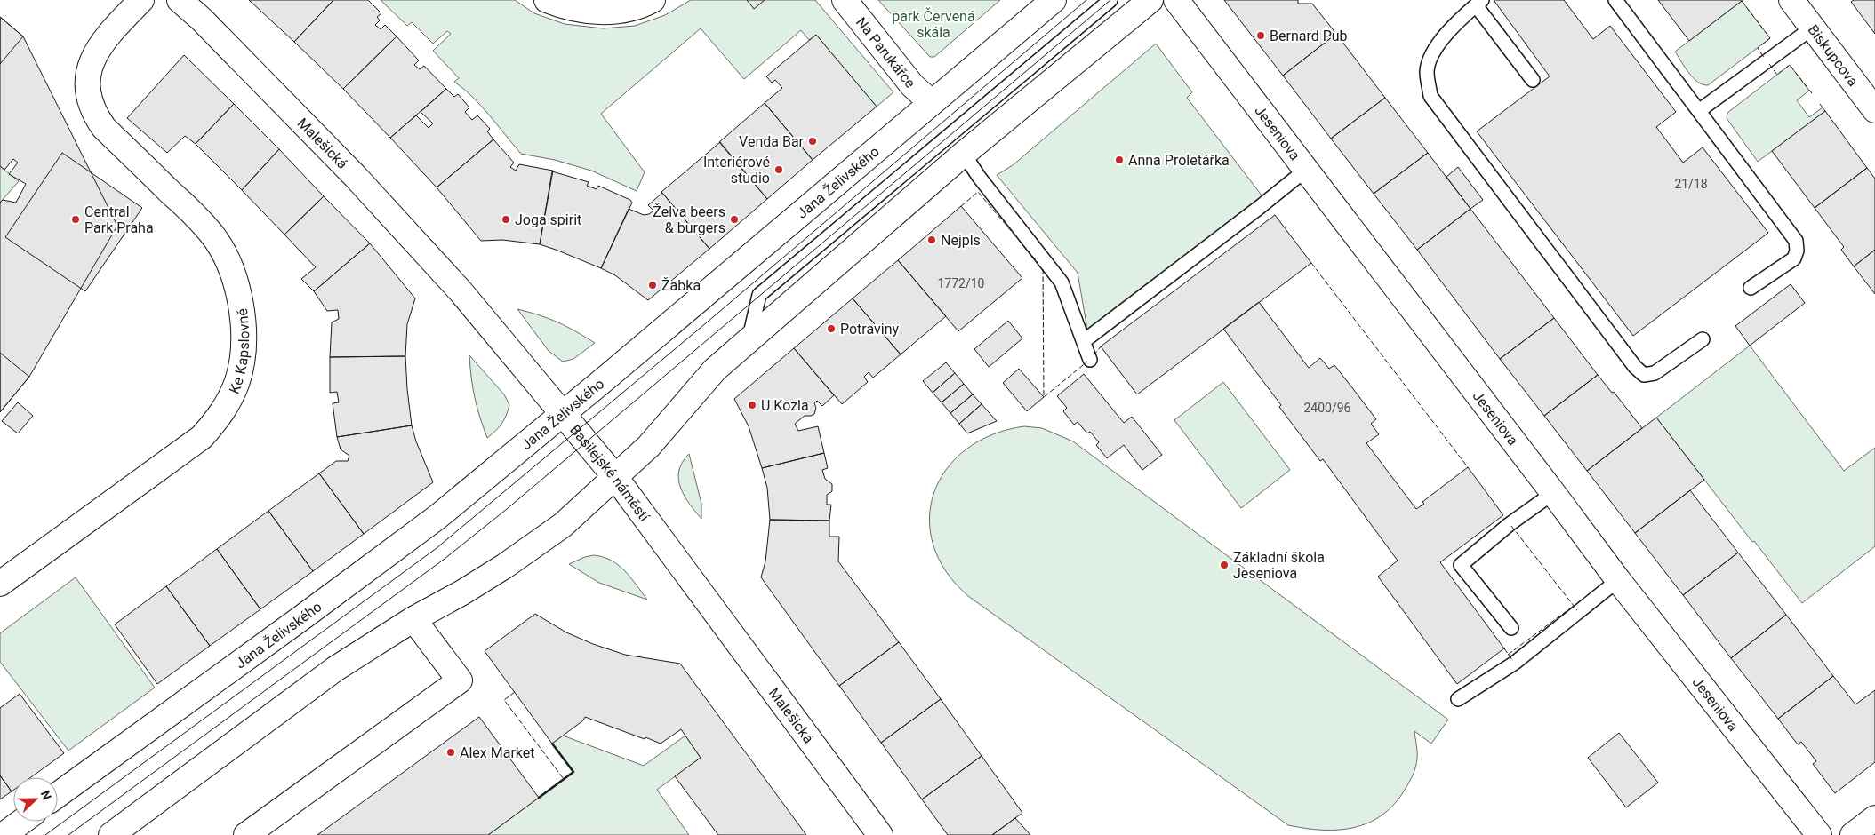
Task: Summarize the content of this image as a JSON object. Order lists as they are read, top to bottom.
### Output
{
  "streets": {
    "street": [
      "Na Parukářce",
      "Biskupcova",
      "Jeseniova",
      "Malešická",
      "Jana Želivského",
      "Ke Kapslovně",
      "Basilejské náměstí"
    ]
  },
  "crossings": [
    ["Na Parukářce", "Jana Želivského"],
    ["Malešická", "Basilejské náměstí"],
    ["Jana Želivského", "Basilejské náměstí"]
  ],
  "parks": ["park Červená skála"],
  "places": [
    "Bernard Pub",
    "Venda Bar",
    "Anna Proletářka",
    "Interiérové studio",
    "Central Park Praha",
    "Joga spirit",
    "Želva beers & burgers",
    "Nejpls",
    "Žabka",
    "Potraviny",
    "U Kozla",
    "Základní škola Jeseniova",
    "Alex Market"
  ],
  "house_numbers": ["21/18", "1772/10", "2400/96"],
  "north": "right"
}
